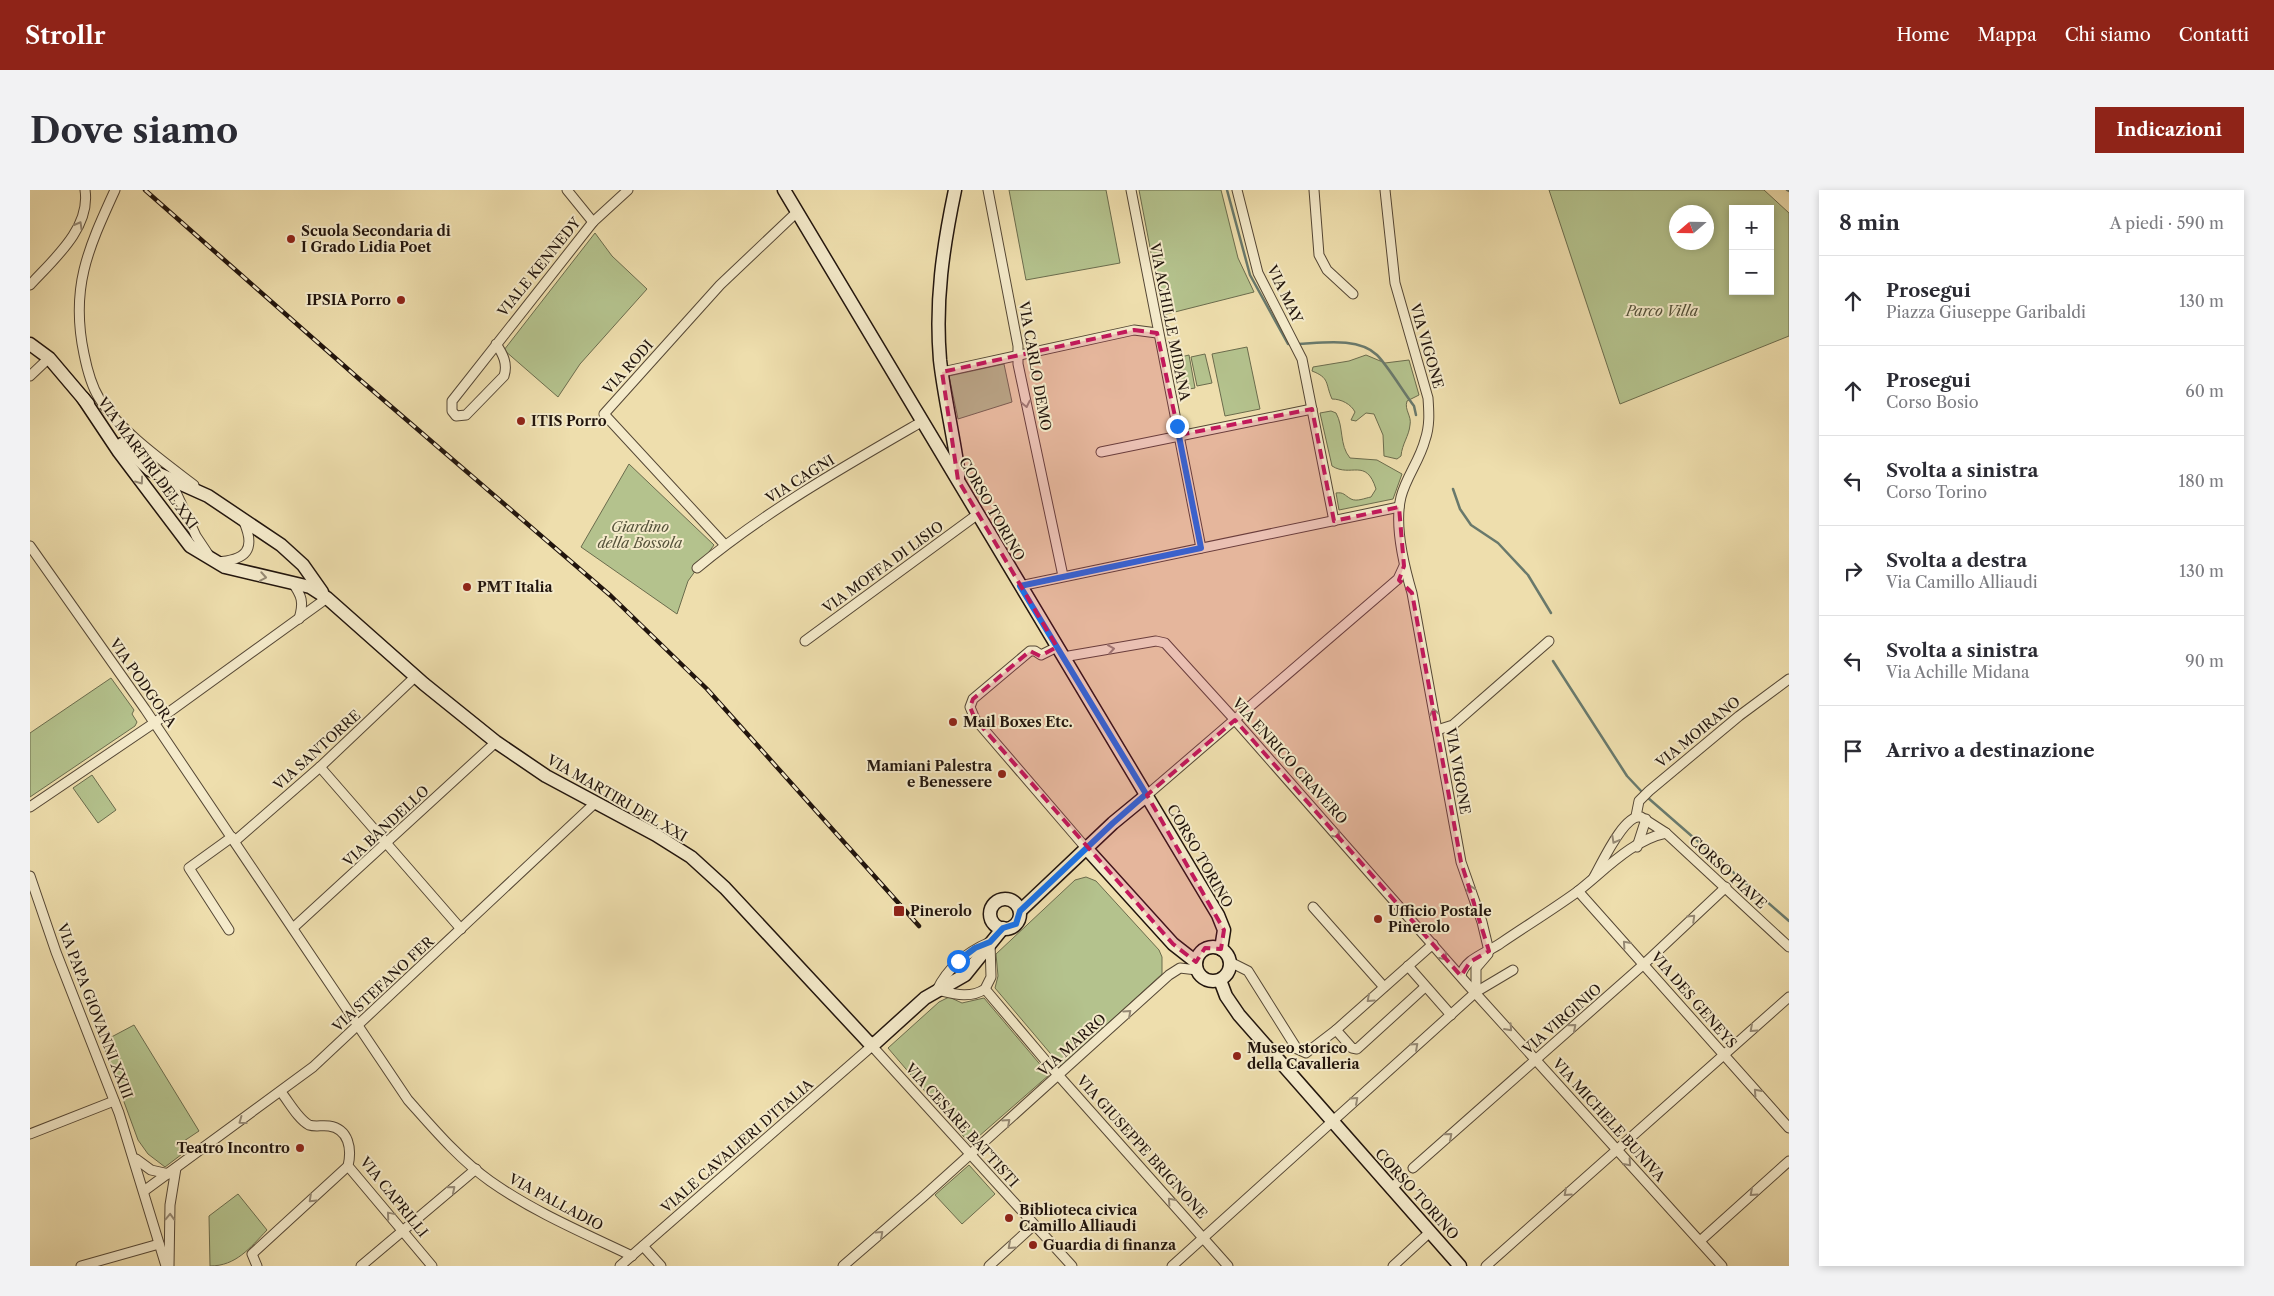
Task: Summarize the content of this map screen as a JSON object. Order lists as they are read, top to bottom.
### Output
{
  "streets": {
    "street": [
      "VIALE KENNEDY",
      "VIA MAY",
      "VIA ACHILLE MIDANA",
      "VIA VIGONE",
      "VIA CARLO DEMO",
      "VIA RODI",
      "VIA MARTIRI DEL XXI",
      "VIA CAGNI",
      "CORSO TORINO",
      "VIA MOFFA DI LISIO",
      "VIA PODGORA",
      "VIA MOIRANO",
      "VIA SANTORRE",
      "VIA ENRICO CRAVERO",
      "VIA BANDELLO",
      "CORSO PIAVE",
      "VIA STEFANO FER",
      "VIA DES GENEYS",
      "VIA PAPA GIOVANNI XXIII",
      "VIA VIRGINIO",
      "VIA MARRO",
      "VIA MICHELE BUNIVA",
      "VIA CESARE BATTISTI",
      "VIALE CAVALIERI D'ITALIA",
      "VIA GIUSEPPE BRIGNONE",
      "VIA CAPRILLI",
      "VIA PALLADIO"
    ]
  },
  "crossings": [
    ["VIA RODI", "VIA CAGNI"],
    ["VIA RODI", "CORSO TORINO"],
    ["VIA MARTIRI DEL XXI", "VIA SANTORRE"],
    ["VIA MARTIRI DEL XXI", "VIA BANDELLO"],
    ["VIA MARTIRI DEL XXI", "VIA STEFANO FER"],
    ["VIA MARTIRI DEL XXI", "VIA CESARE BATTISTI"],
    ["VIA MARTIRI DEL XXI", "VIALE CAVALIERI D'ITALIA"],
    ["VIA CAGNI", "CORSO TORINO"],
    ["CORSO TORINO", "VIA MOFFA DI LISIO"],
    ["CORSO TORINO", "VIA ENRICO CRAVERO"],
    ["CORSO TORINO", "VIA MARRO"],
    ["VIA PODGORA", "VIA SANTORRE"],
    ["VIA PODGORA", "VIA BANDELLO"],
    ["VIA PODGORA", "VIA STEFANO FER"],
    ["VIA PODGORA", "VIA PALLADIO"],
    ["VIA ENRICO CRAVERO", "VIA MICHELE BUNIVA"],
    ["CORSO PIAVE", "VIA VIRGINIO"],
    ["VIA STEFANO FER", "VIA PAPA GIOVANNI XXIII"],
    ["VIA STEFANO FER", "VIA CAPRILLI"],
    ["VIA STEFANO FER", "VIA PALLADIO"],
    ["VIA DES GENEYS", "VIA VIRGINIO"],
    ["VIA VIRGINIO", "VIA MICHELE BUNIVA"],
    ["VIA MARRO", "VIA CESARE BATTISTI"],
    ["VIA MARRO", "VIA GIUSEPPE BRIGNONE"],
    ["VIA CESARE BATTISTI", "VIALE CAVALIERI D'ITALIA"],
    ["VIALE CAVALIERI D'ITALIA", "VIA PALLADIO"]
  ],
  "one_way": [
    "VIA VIGONE",
    "VIA ENRICO CRAVERO",
    "VIA DES GENEYS",
    "VIA VIRGINIO",
    "VIA MARRO",
    "VIA MICHELE BUNIVA",
    "VIA GIUSEPPE BRIGNONE"
  ],
  "parks": ["Parco Villa", "Giardino della Bossola"],
  "places": {
    "other": [
      "Scuola Secondaria di I Grado Lidia Poet",
      "IPSIA Porro",
      "ITIS Porro",
      "PMT Italia",
      "Mail Boxes Etc.",
      "Mamiani Palestra e Benessere",
      "Ufficio Postale Pinerolo",
      "Museo storico della Cavalleria",
      "Teatro Incontro",
      "Biblioteca civica Camillo Alliaudi",
      "Guardia di finanza"
    ],
    "transit": ["Pinerolo"]
  },
  "north": "left",
  "page": {
    "header": "Strollr",
    "nav": [
      "Home",
      "Mappa",
      "Chi siamo",
      "Contatti"
    ],
    "buttons": "Indicazioni",
    "title": "Dove siamo",
    "heading": ["8 min", "A piedi · 590 m"],
    "map_buttons": ["+", "−"],
    "list": [
      ["Prosegui", "Piazza Giuseppe Garibaldi", "130 m"],
      ["Prosegui", "Corso Bosio", "60 m"],
      ["Svolta a sinistra", "Corso Torino", "180 m"],
      ["Svolta a destra", "Via Camillo Alliaudi", "130 m"],
      ["Svolta a sinistra", "Via Achille Midana", "90 m"],
      "Arrivo a destinazione"
    ]
  }
}
